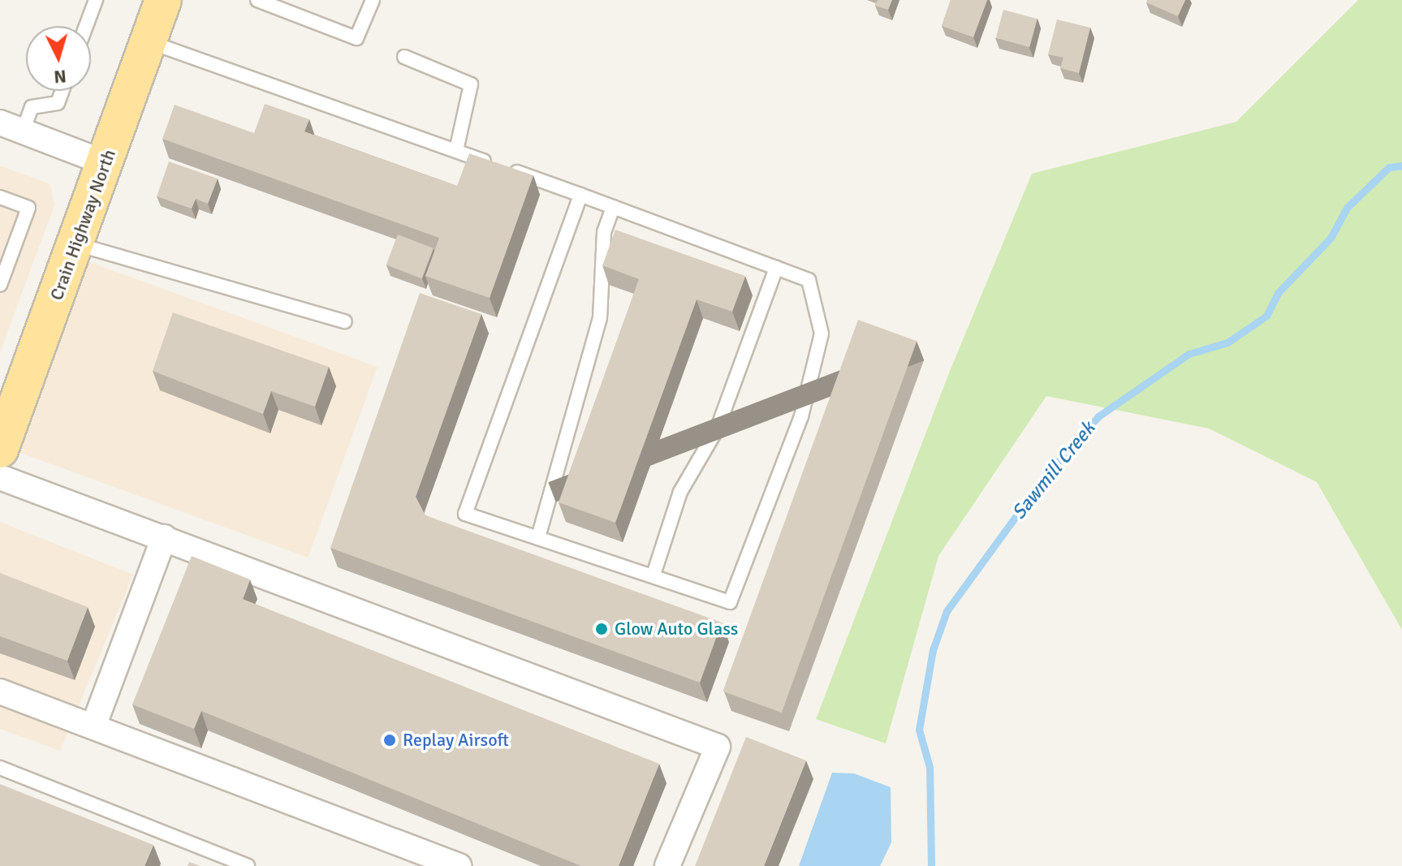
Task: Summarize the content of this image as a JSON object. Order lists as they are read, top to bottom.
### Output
{
  "streets": {
    "main road": ["Crain Highway North"]
  },
  "water": ["Sawmill Creek"],
  "places": ["Glow Auto Glass", "Replay Airsoft"],
  "north": "bottom"
}
